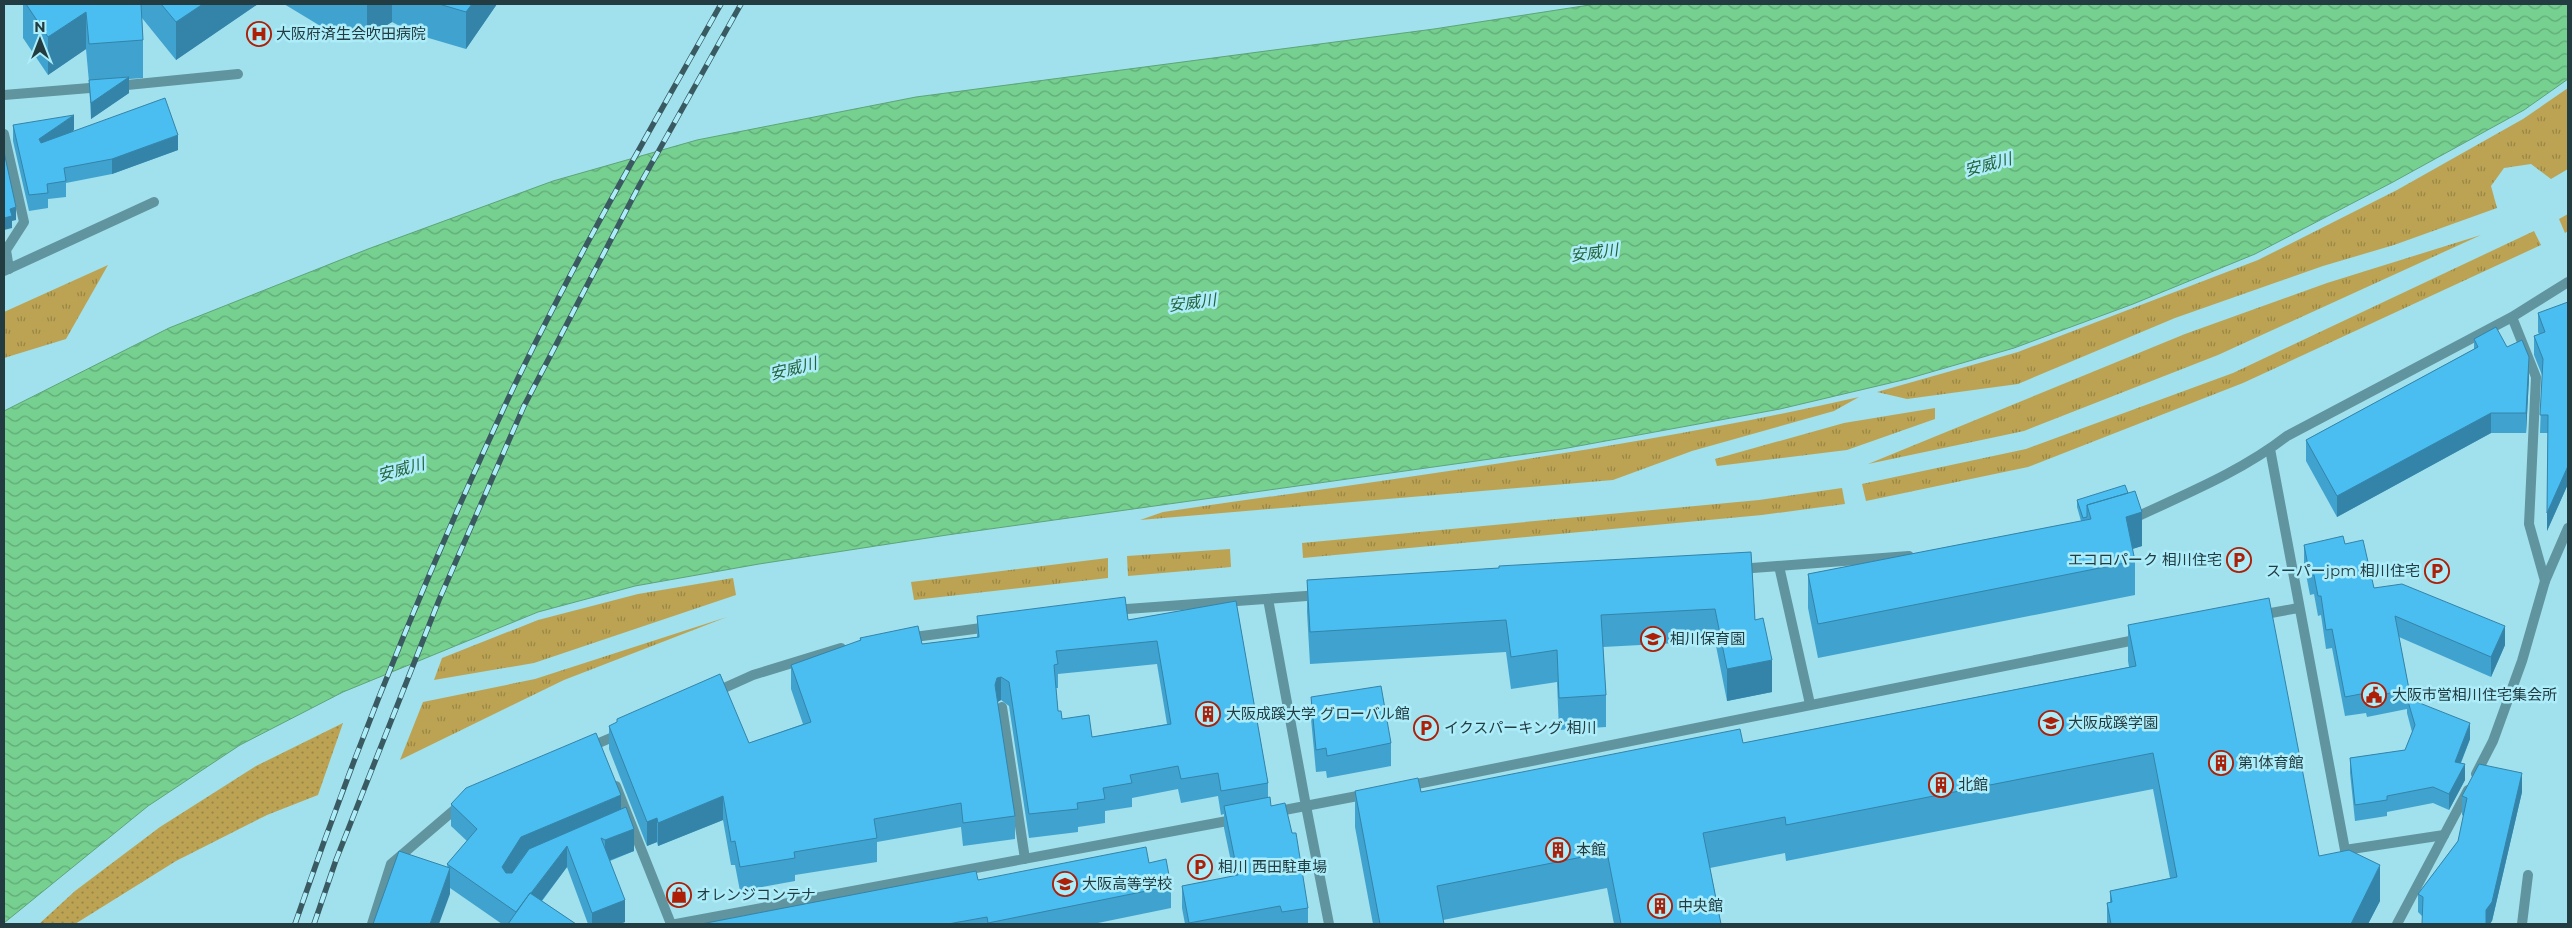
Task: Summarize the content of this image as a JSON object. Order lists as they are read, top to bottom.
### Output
{
  "water": ["安威川"],
  "places": {
    "hospital": ["大阪府済生会吹田病院"],
    "parking": [
      "エコロパーク 相川住宅",
      "スーパーjpm 相川住宅",
      "イクスパーキング 相川",
      "相川 西田駐車場"
    ],
    "school or university": ["相川保育園", "大阪成蹊学園", "大阪高等学校"],
    "public building": ["大阪市営相川住宅集会所"],
    "building": [
      "大阪成蹊大学 グローバル館",
      "第1体育館",
      "北館",
      "本館",
      "中央館"
    ],
    "shop": ["オレンジコンテナ"]
  },
  "north": "top"
}
